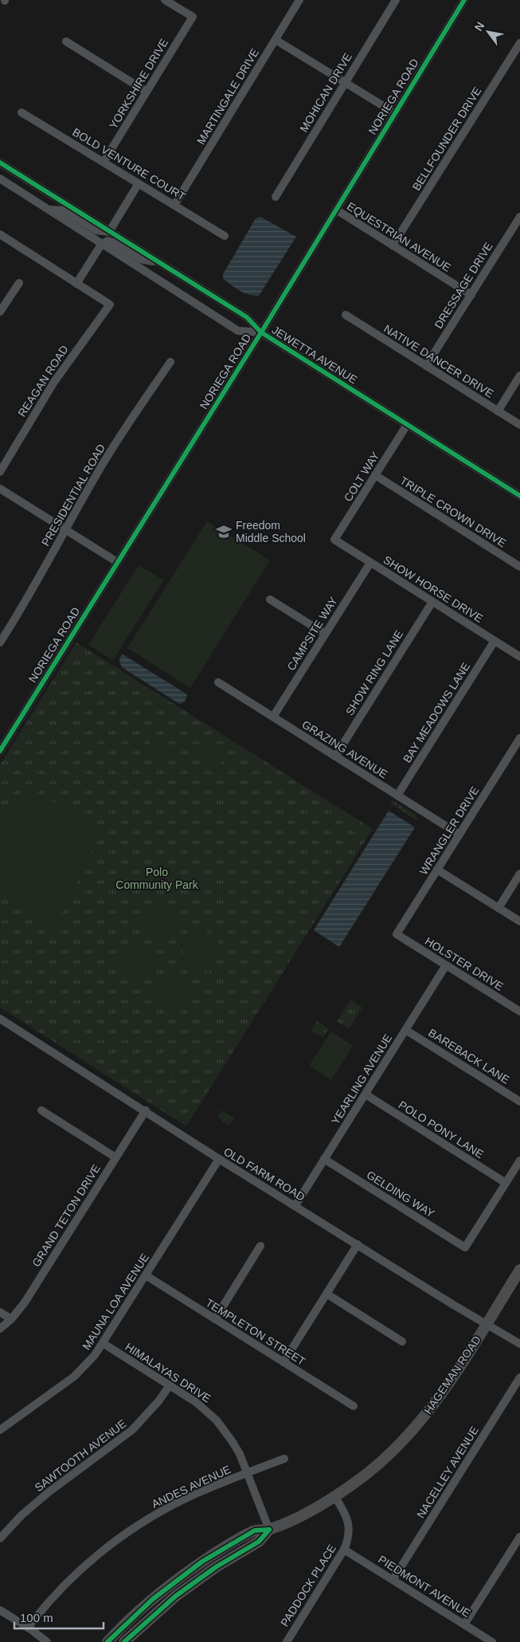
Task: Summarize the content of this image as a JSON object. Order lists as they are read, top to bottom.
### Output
{
  "streets": {
    "main road": ["HAGEMAN ROAD"],
    "street": [
      "YORKSHIRE DRIVE",
      "MOHICAN DRIVE",
      "MARTINGALE DRIVE",
      "NORIEGA ROAD",
      "BELLFOUNDER DRIVE",
      "BOLD VENTURE COURT",
      "EQUESTRIAN AVENUE",
      "DRESSAGE DRIVE",
      "JEWETTA AVENUE",
      "NATIVE DANCER DRIVE",
      "REAGAN ROAD",
      "COLT WAY",
      "PRESIDENTIAL ROAD",
      "TRIPLE CROWN DRIVE",
      "SHOW HORSE DRIVE",
      "CAMPSITE WAY",
      "SHOW RING LANE",
      "BAY MEADOWS LANE",
      "GRAZING AVENUE",
      "WRANGLER DRIVE",
      "HOLSTER DRIVE",
      "BAREBACK LANE",
      "YEARLING AVENUE",
      "POLO PONY LANE",
      "OLD FARM ROAD",
      "GELDING WAY",
      "GRAND TETON DRIVE",
      "MAUNA LOA AVENUE",
      "TEMPLETON STREET",
      "HIMALAYAS DRIVE",
      "SAWTOOTH AVENUE",
      "NACELLEY AVENUE",
      "ANDES AVENUE",
      "PADDOCK PLACE",
      "PIEDMONT AVENUE"
    ]
  },
  "crossings": [
    ["YORKSHIRE DRIVE", "BOLD VENTURE COURT"],
    ["MARTINGALE DRIVE", "BOLD VENTURE COURT"],
    ["NORIEGA ROAD", "EQUESTRIAN AVENUE"],
    ["NORIEGA ROAD", "JEWETTA AVENUE"],
    ["BELLFOUNDER DRIVE", "EQUESTRIAN AVENUE"],
    ["EQUESTRIAN AVENUE", "DRESSAGE DRIVE"],
    ["DRESSAGE DRIVE", "NATIVE DANCER DRIVE"],
    ["JEWETTA AVENUE", "COLT WAY"],
    ["COLT WAY", "TRIPLE CROWN DRIVE"],
    ["COLT WAY", "SHOW HORSE DRIVE"],
    ["SHOW HORSE DRIVE", "CAMPSITE WAY"],
    ["SHOW HORSE DRIVE", "SHOW RING LANE"],
    ["SHOW HORSE DRIVE", "BAY MEADOWS LANE"],
    ["CAMPSITE WAY", "GRAZING AVENUE"],
    ["SHOW RING LANE", "GRAZING AVENUE"],
    ["BAY MEADOWS LANE", "GRAZING AVENUE"],
    ["GRAZING AVENUE", "WRANGLER DRIVE"],
    ["WRANGLER DRIVE", "HOLSTER DRIVE"],
    ["HOLSTER DRIVE", "YEARLING AVENUE"],
    ["BAREBACK LANE", "YEARLING AVENUE"],
    ["YEARLING AVENUE", "POLO PONY LANE"],
    ["YEARLING AVENUE", "OLD FARM ROAD"],
    ["YEARLING AVENUE", "GELDING WAY"],
    ["POLO PONY LANE", "GELDING WAY"],
    ["OLD FARM ROAD", "GRAND TETON DRIVE"],
    ["OLD FARM ROAD", "MAUNA LOA AVENUE"],
    ["OLD FARM ROAD", "HAGEMAN ROAD"],
    ["MAUNA LOA AVENUE", "TEMPLETON STREET"],
    ["MAUNA LOA AVENUE", "HIMALAYAS DRIVE"],
    ["HIMALAYAS DRIVE", "HAGEMAN ROAD"],
    ["HIMALAYAS DRIVE", "SAWTOOTH AVENUE"],
    ["HIMALAYAS DRIVE", "ANDES AVENUE"],
    ["HAGEMAN ROAD", "PADDOCK PLACE"],
    ["NACELLEY AVENUE", "PIEDMONT AVENUE"],
    ["PADDOCK PLACE", "PIEDMONT AVENUE"]
  ],
  "parks": ["Polo Community Park"],
  "places": {
    "school or university": ["Freedom Middle School"]
  },
  "scale_bar": "100 m",
  "north": "top left"
}
